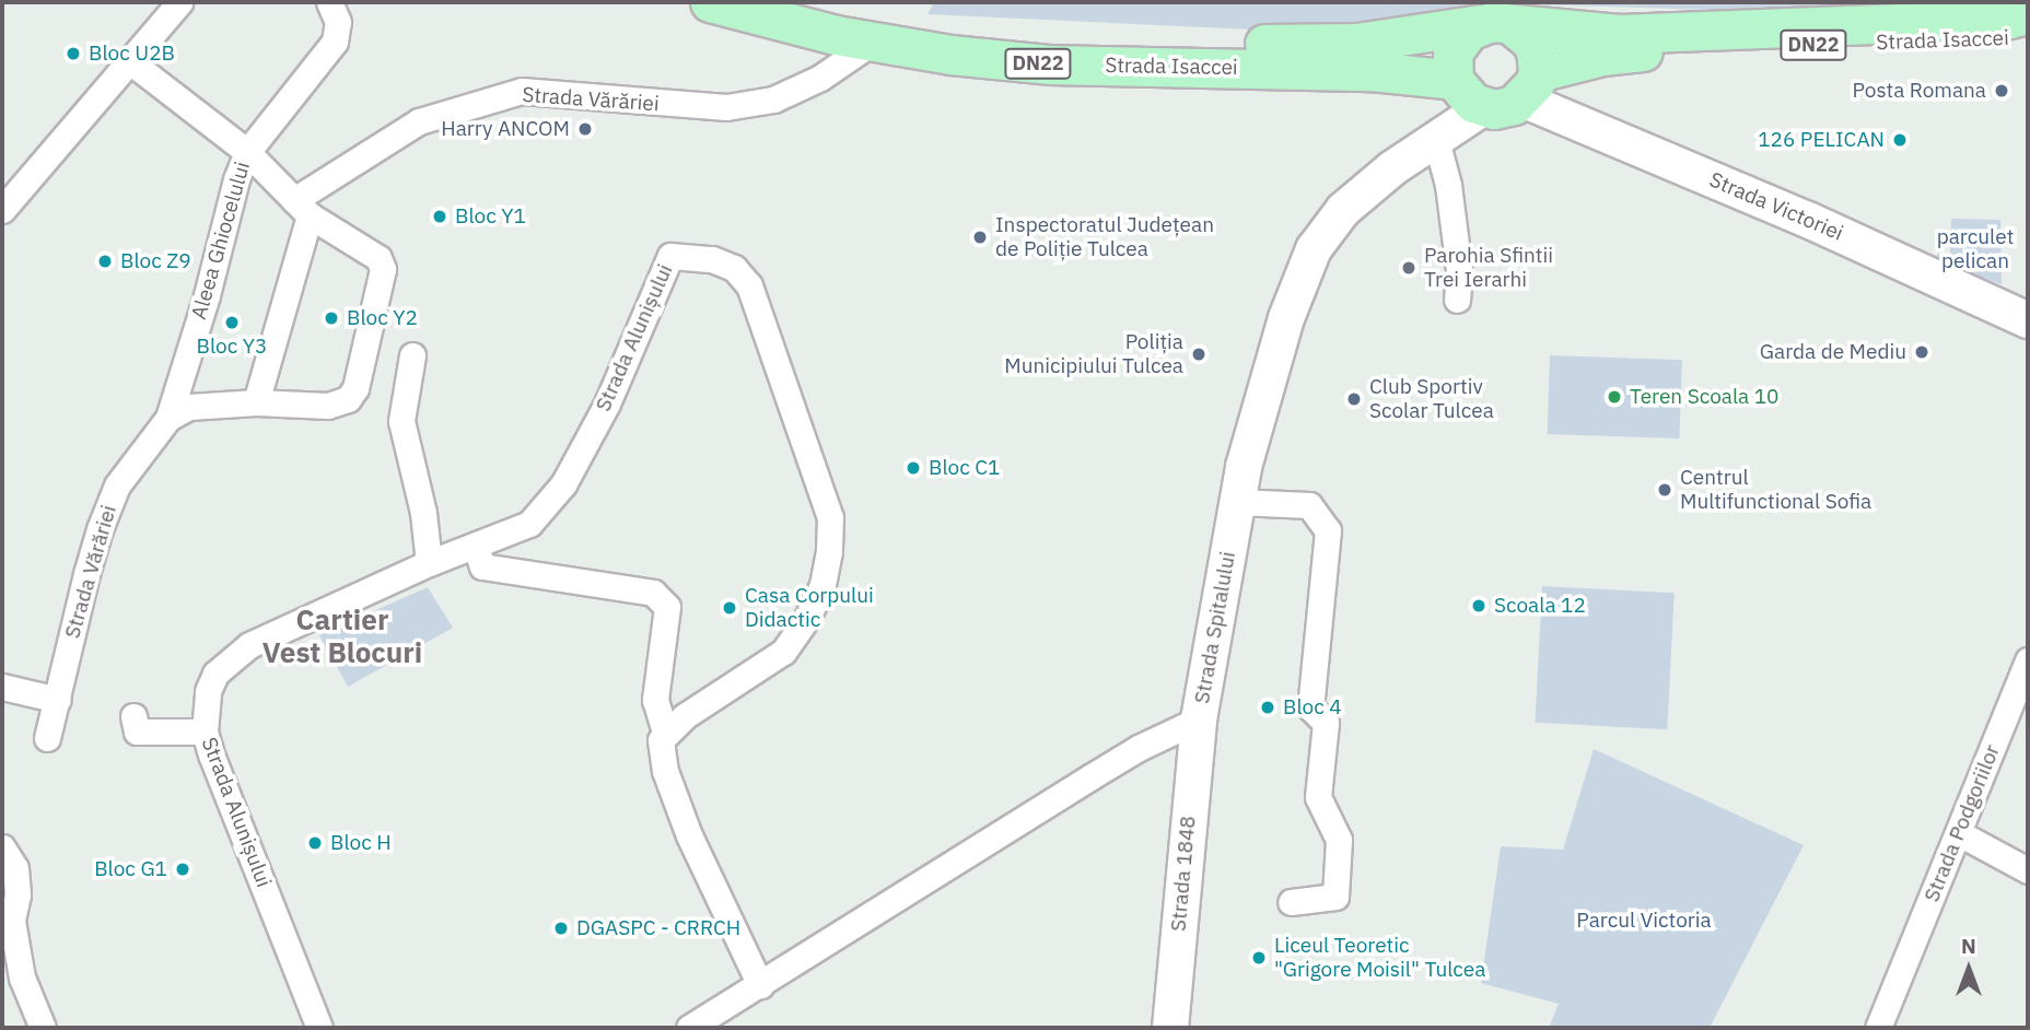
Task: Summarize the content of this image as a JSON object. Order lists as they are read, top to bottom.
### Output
{
  "streets": {
    "main road": [
      "Strada Isaccei",
      "DN22",
      "Strada Victoriei",
      "Strada Spitalului",
      "Strada 1848"
    ],
    "street": [
      "Strada Vărăriei",
      "Aleea Ghiocelului",
      "Strada Alunișului",
      "Strada Podgoriilor"
    ]
  },
  "crossings": [
    ["Strada Isaccei", "Strada Vărăriei"],
    ["Strada Isaccei", "Strada Victoriei"],
    ["Strada Isaccei", "Strada Spitalului"],
    ["Strada Vărăriei", "Aleea Ghiocelului"],
    ["Strada Victoriei", "Strada Spitalului"],
    ["Strada Spitalului", "Strada 1848"]
  ],
  "districts": ["Cartier Vest Blocuri"],
  "parks": ["parculet pelican", "Parcul Victoria"],
  "places": [
    "Bloc U2B",
    "Posta Romana",
    "Harry ANCOM",
    "126 PELICAN",
    "Bloc Y1",
    "Inspectoratul Județean de Poliție Tulcea",
    "Bloc Z9",
    "Parohia Sfintii Trei Ierarhi",
    "Bloc Y2",
    "Bloc Y3",
    "Garda de Mediu",
    "Poliția Municipiului Tulcea",
    "Teren Scoala 10",
    "Club Sportiv Scolar Tulcea",
    "Bloc C1",
    "Centrul Multifunctional Sofia",
    "Scoala 12",
    "Casa Corpului Didactic",
    "Bloc 4",
    "Bloc H",
    "Bloc G1",
    "DGASPC - CRRCH",
    "Liceul Teoretic \"Grigore Moisil\" Tulcea"
  ],
  "north": "top"
}
